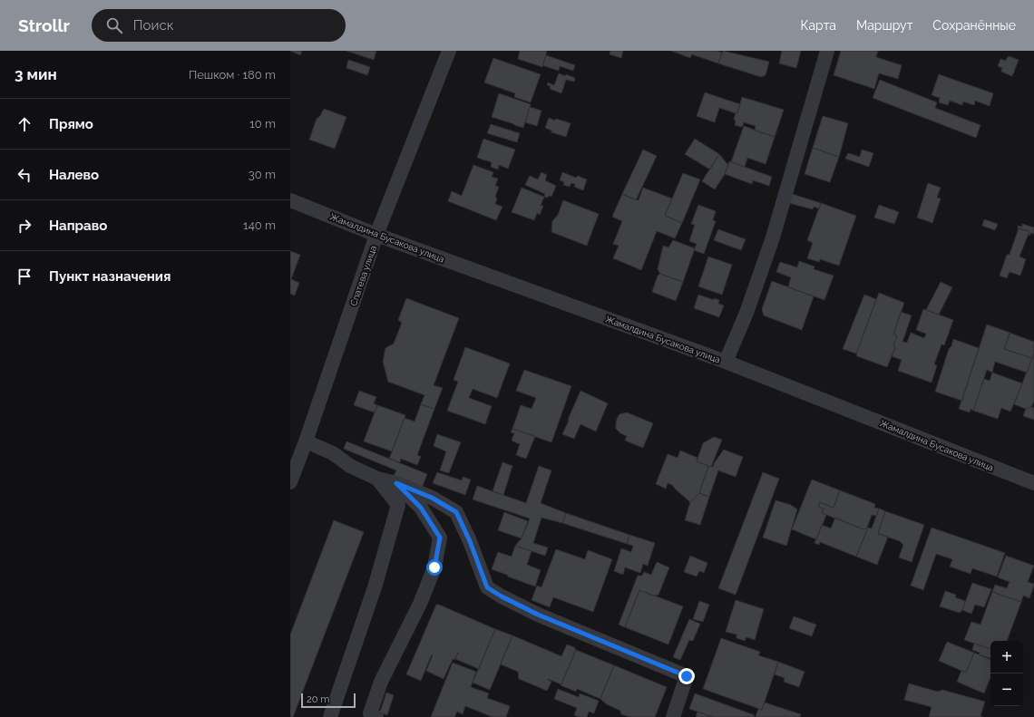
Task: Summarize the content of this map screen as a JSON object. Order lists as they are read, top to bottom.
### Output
{
  "streets": {
    "street": ["Жамалдина Бусакова улица", "Спатева улица"]
  },
  "crossings": [
    ["Жамалдина Бусакова улица", "Спатева улица"]
  ],
  "scale_bar": "20 m",
  "page": {
    "header": "Strollr",
    "search": "Поиск",
    "nav": ["Карта", "Маршрут", "Сохранённые"],
    "heading": ["3 мин", "Пешком · 180 m"],
    "list": [
      ["Прямо", "10 m"],
      ["Налево", "30 m"],
      ["Направо", "140 m"],
      "Пункт назначения"
    ],
    "map_buttons": ["+", "−"],
    "scale": "20 m"
  }
}
